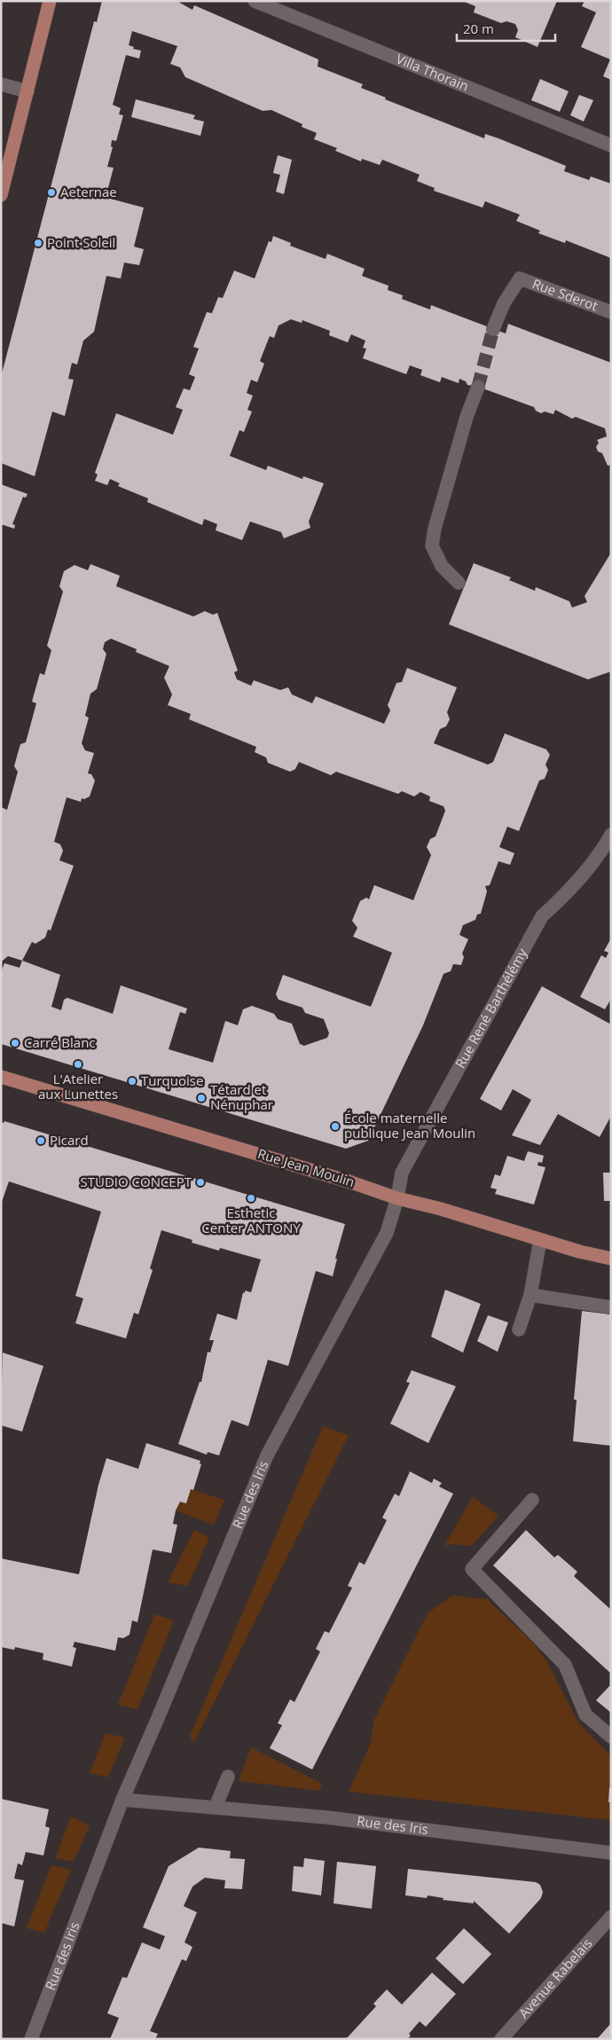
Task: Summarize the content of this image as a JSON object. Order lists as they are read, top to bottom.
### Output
{
  "streets": {
    "main road": ["Rue Jean Moulin"],
    "street": [
      "Villa Thorain",
      "Rue Sderot",
      "Rue René Barthélémy",
      "Rue des Iris",
      "Avenue Rabelais"
    ]
  },
  "crossings": [
    ["Rue René Barthélémy", "Rue Jean Moulin"],
    ["Rue René Barthélémy", "Rue des Iris"],
    ["Rue Jean Moulin", "Rue des Iris"]
  ],
  "places": [
    "Aeternae",
    "Point Soleil",
    "Carré Blanc",
    "L'Atelier aux Lunettes",
    "Turquoise",
    "Tétard et Nénuphar",
    "École maternelle publique Jean Moulin",
    "Picard",
    "STUDIO CONCEPT",
    "Esthetic Center ANTONY"
  ],
  "scale_bar": "20 m"
}
